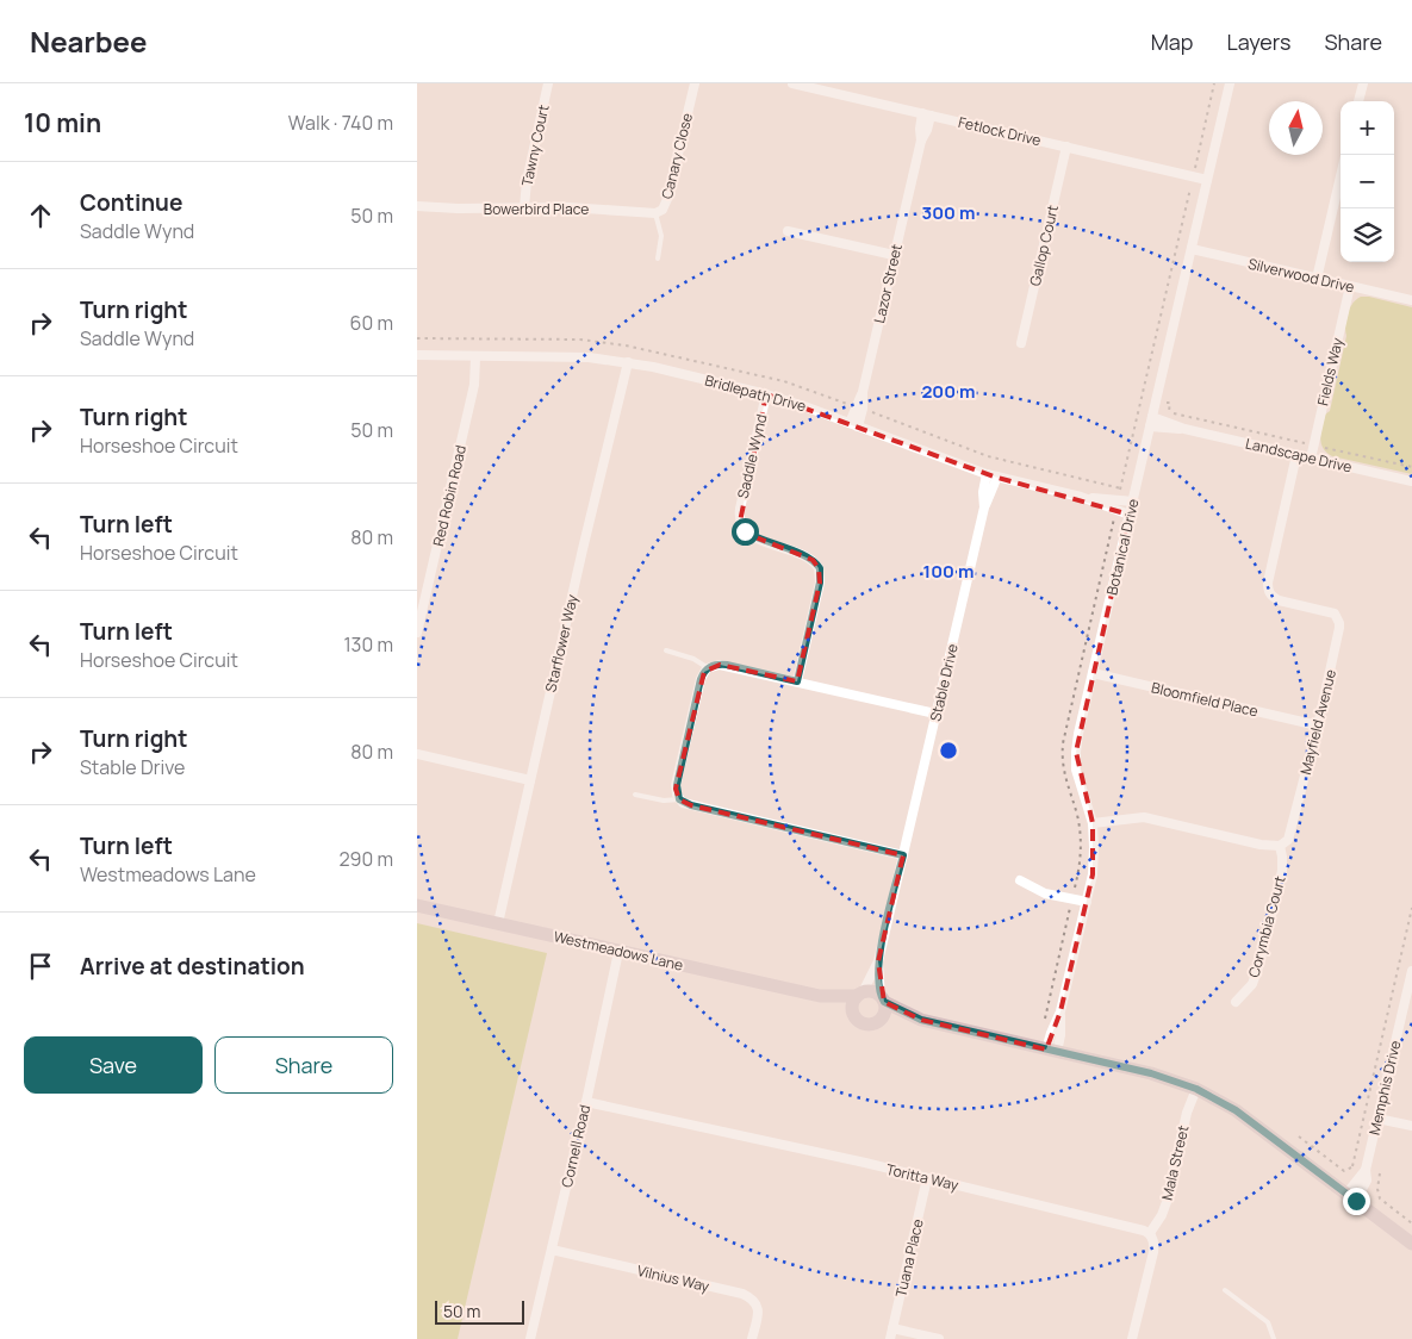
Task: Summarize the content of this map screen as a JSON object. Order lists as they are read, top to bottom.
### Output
{
  "streets": {
    "street": [
      "Fetlock Drive",
      "Tawny Court",
      "Canary Close",
      "Bowerbird Place",
      "Gallop Court",
      "Silverwood Drive",
      "Lazor Street",
      "Fields Way",
      "Bridlepath Drive",
      "Landscape Drive",
      "Saddle Wynd",
      "Red Robin Road",
      "Botanical Drive",
      "Starflower Way",
      "Stable Drive",
      "Bloomfield Place",
      "Mayfield Avenue",
      "Corymbia Court",
      "Westmeadows Lane",
      "Memphis Drive",
      "Cornell Road",
      "Mala Street",
      "Toritta Way",
      "Tuana Place",
      "Vilnius Way"
    ]
  },
  "crossings": [
    ["Fetlock Drive", "Gallop Court"],
    ["Fetlock Drive", "Lazor Street"],
    ["Fetlock Drive", "Botanical Drive"],
    ["Tawny Court", "Bowerbird Place"],
    ["Canary Close", "Bowerbird Place"],
    ["Silverwood Drive", "Fields Way"],
    ["Silverwood Drive", "Botanical Drive"],
    ["Lazor Street", "Bridlepath Drive"],
    ["Fields Way", "Landscape Drive"],
    ["Bridlepath Drive", "Saddle Wynd"],
    ["Bridlepath Drive", "Red Robin Road"],
    ["Bridlepath Drive", "Botanical Drive"],
    ["Bridlepath Drive", "Starflower Way"],
    ["Bridlepath Drive", "Stable Drive"],
    ["Landscape Drive", "Botanical Drive"],
    ["Landscape Drive", "Mayfield Avenue"],
    ["Botanical Drive", "Bloomfield Place"],
    ["Starflower Way", "Westmeadows Lane"],
    ["Stable Drive", "Westmeadows Lane"],
    ["Bloomfield Place", "Mayfield Avenue"],
    ["Mayfield Avenue", "Corymbia Court"],
    ["Westmeadows Lane", "Cornell Road"],
    ["Cornell Road", "Toritta Way"],
    ["Cornell Road", "Vilnius Way"],
    ["Mala Street", "Toritta Way"],
    ["Toritta Way", "Tuana Place"]
  ],
  "scale_bar": "50 m",
  "north": "top",
  "page": {
    "header": "Nearbee",
    "nav": ["Map", "Layers", "Share"],
    "heading": ["10 min", "Walk · 740 m"],
    "map_buttons": ["+", "−"],
    "list": [
      ["Continue", "Saddle Wynd", "50 m"],
      ["Turn right", "Saddle Wynd", "60 m"],
      ["Turn right", "Horseshoe Circuit", "50 m"],
      ["Turn left", "Horseshoe Circuit", "80 m"],
      ["Turn left", "Horseshoe Circuit", "130 m"],
      ["Turn right", "Stable Drive", "80 m"],
      ["Turn left", "Westmeadows Lane", "290 m"],
      "Arrive at destination"
    ],
    "buttons": ["Save", "Share"],
    "scale": "50 m"
  },
  "rings": ["300 m", "200 m", "100 m"]
}
